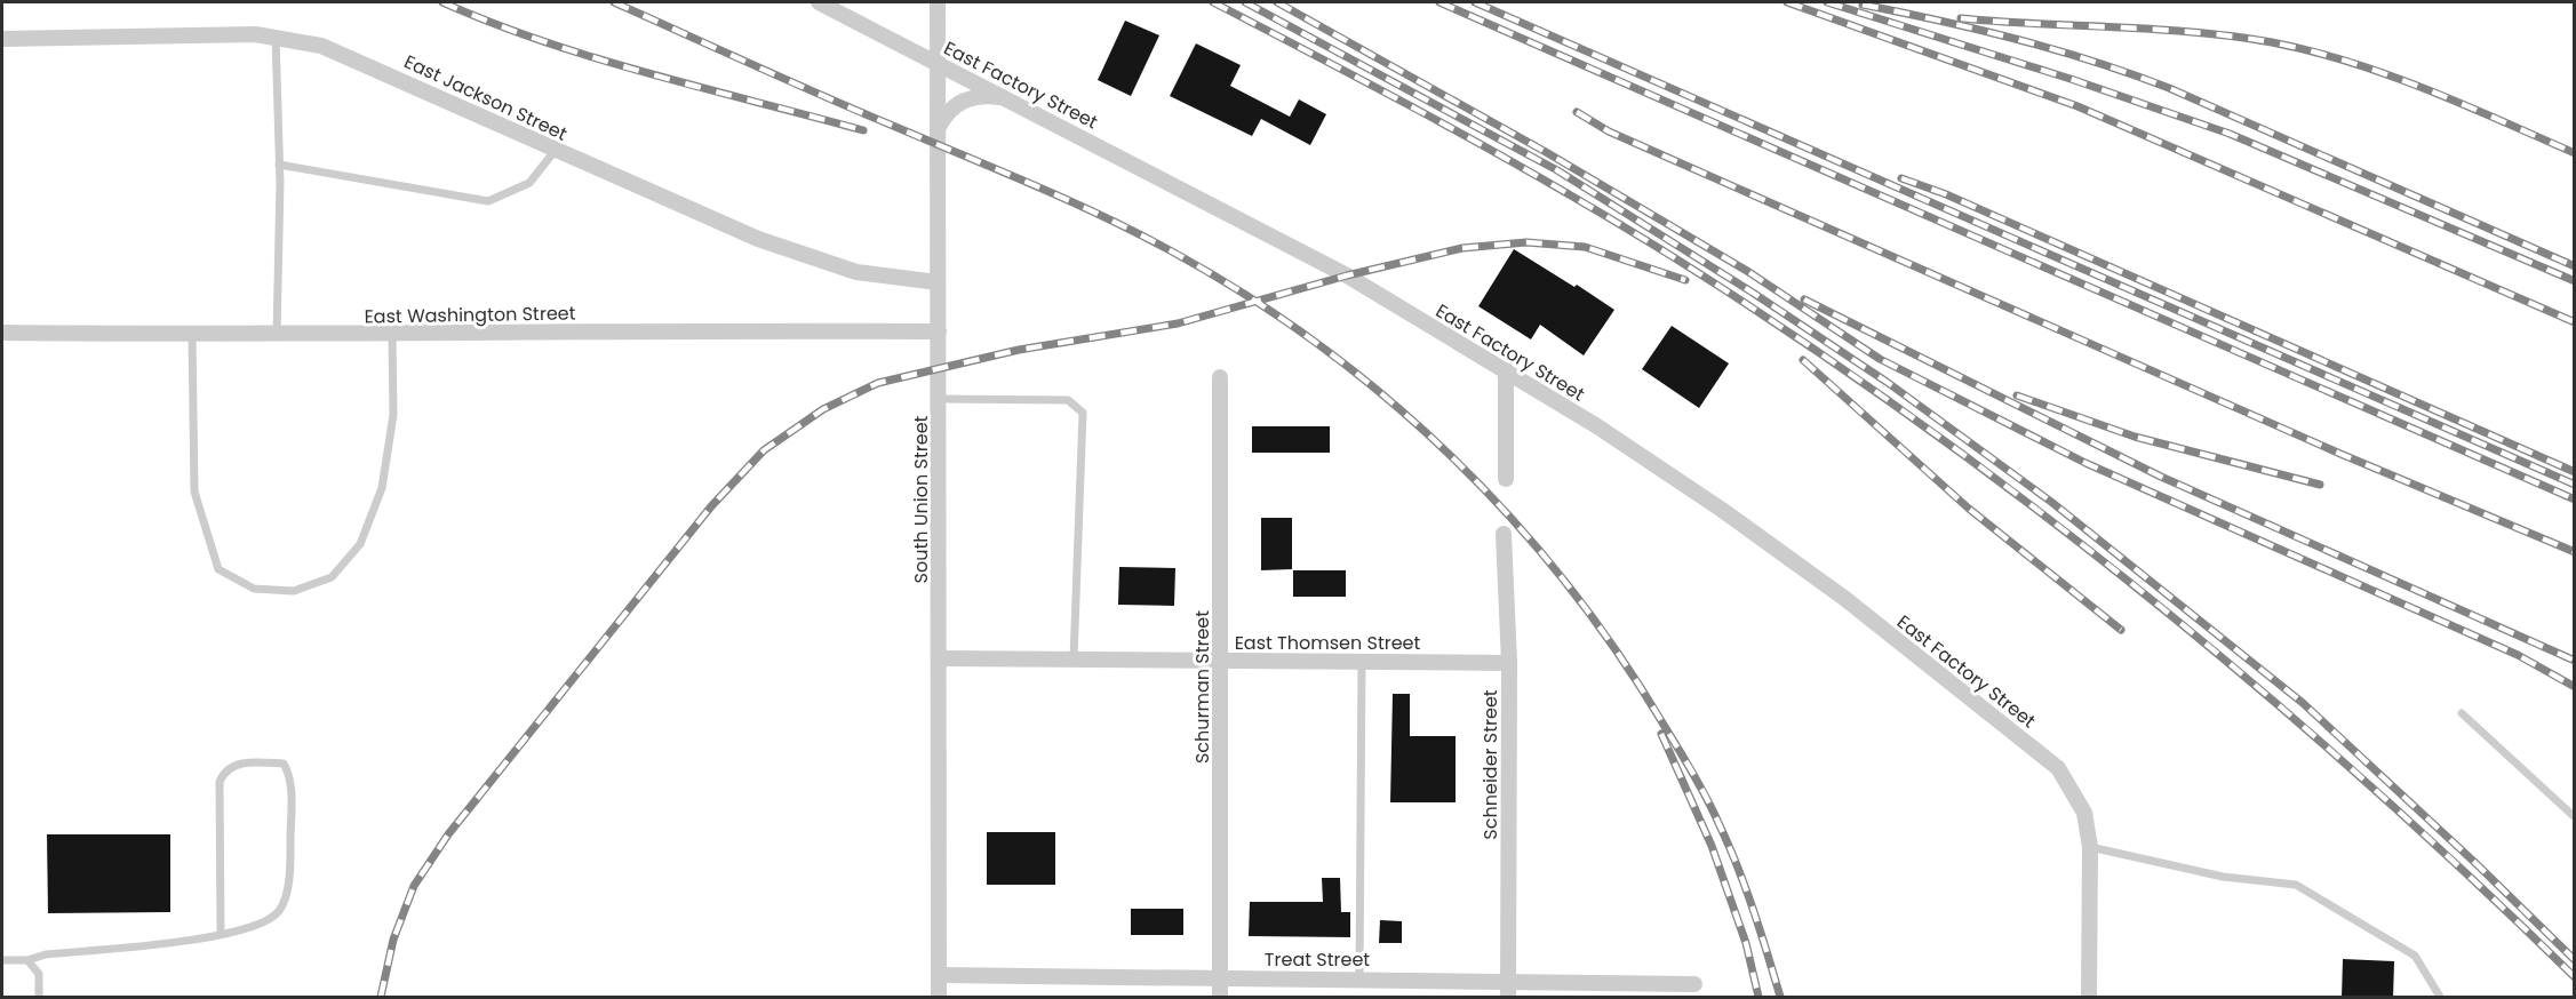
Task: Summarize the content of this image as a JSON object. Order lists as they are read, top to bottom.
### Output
{
  "streets": {
    "street": [
      "East Factory Street",
      "East Jackson Street",
      "East Washington Street",
      "South Union Street",
      "East Thomsen Street",
      "Schurman Street",
      "Schneider Street",
      "Treat Street"
    ]
  },
  "crossings": [
    ["East Factory Street", "South Union Street"],
    ["East Jackson Street", "South Union Street"],
    ["East Washington Street", "South Union Street"],
    ["South Union Street", "East Thomsen Street"],
    ["South Union Street", "Treat Street"],
    ["East Thomsen Street", "Schurman Street"],
    ["East Thomsen Street", "Schneider Street"],
    ["Schurman Street", "Treat Street"],
    ["Schneider Street", "Treat Street"]
  ]
}
